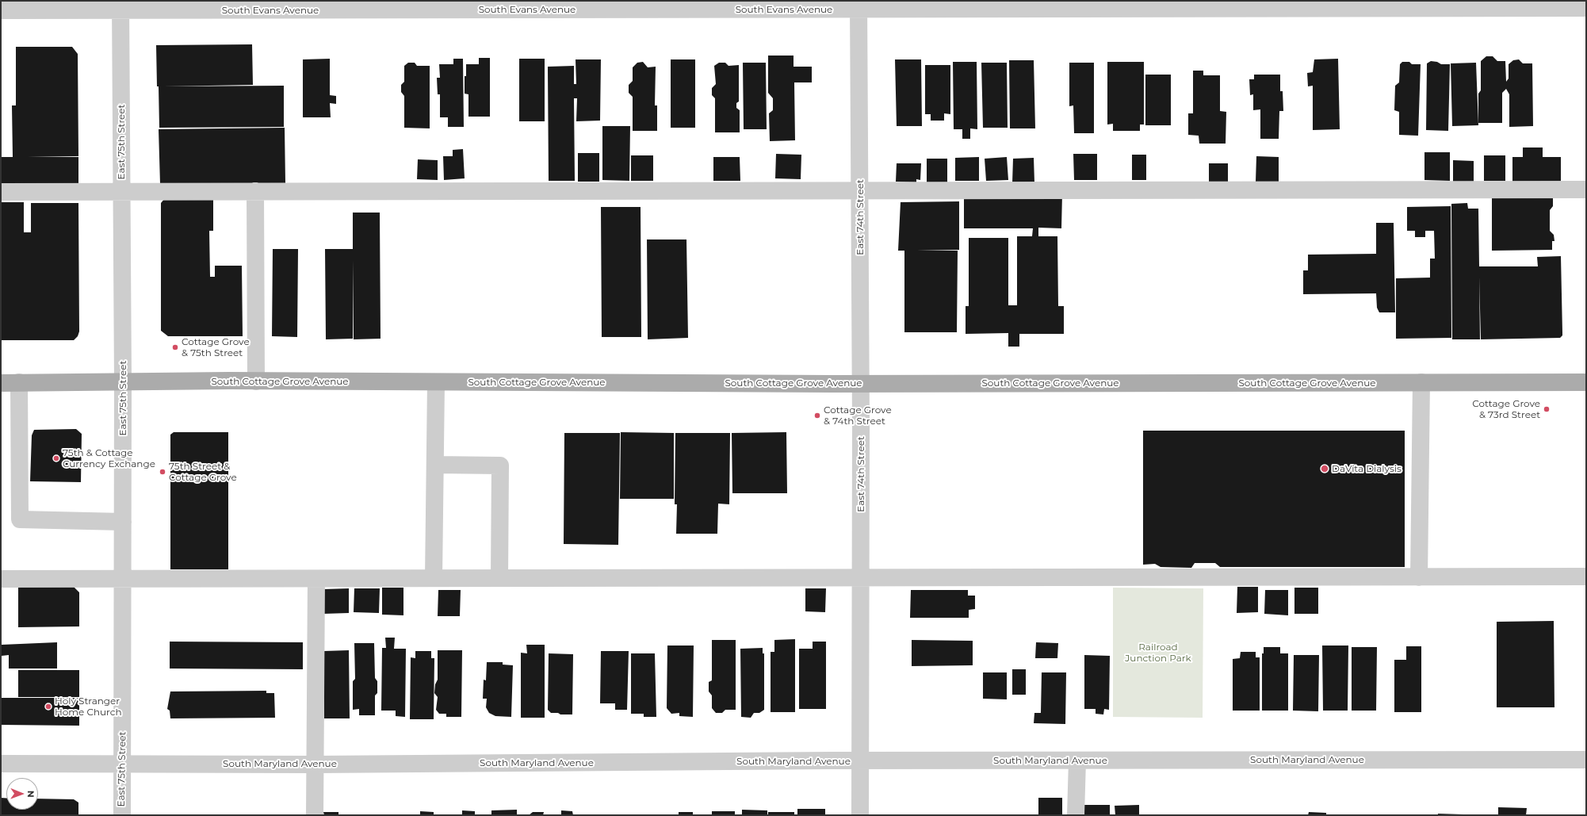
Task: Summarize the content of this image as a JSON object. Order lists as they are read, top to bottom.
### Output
{
  "streets": {
    "main road": ["South Cottage Grove Avenue"],
    "street": [
      "South Evans Avenue",
      "East 75th Street",
      "East 74th Street",
      "South Maryland Avenue"
    ]
  },
  "crossings": [
    ["South Evans Avenue", "East 75th Street"],
    ["South Evans Avenue", "East 74th Street"],
    ["East 75th Street", "South Cottage Grove Avenue"],
    ["East 75th Street", "South Maryland Avenue"],
    ["East 74th Street", "South Cottage Grove Avenue"],
    ["East 74th Street", "South Maryland Avenue"]
  ],
  "parks": ["Railroad Junction Park"],
  "places": [
    "Cottage Grove & 75th Street",
    "Cottage Grove & 73rd Street",
    "Cottage Grove & 74th Street",
    "75th & Cottage Currency Exchange",
    "DaVita Dialysis",
    "75th Street & Cottage Grove",
    "Holy Stranger Home Church"
  ],
  "north": "right"
}
